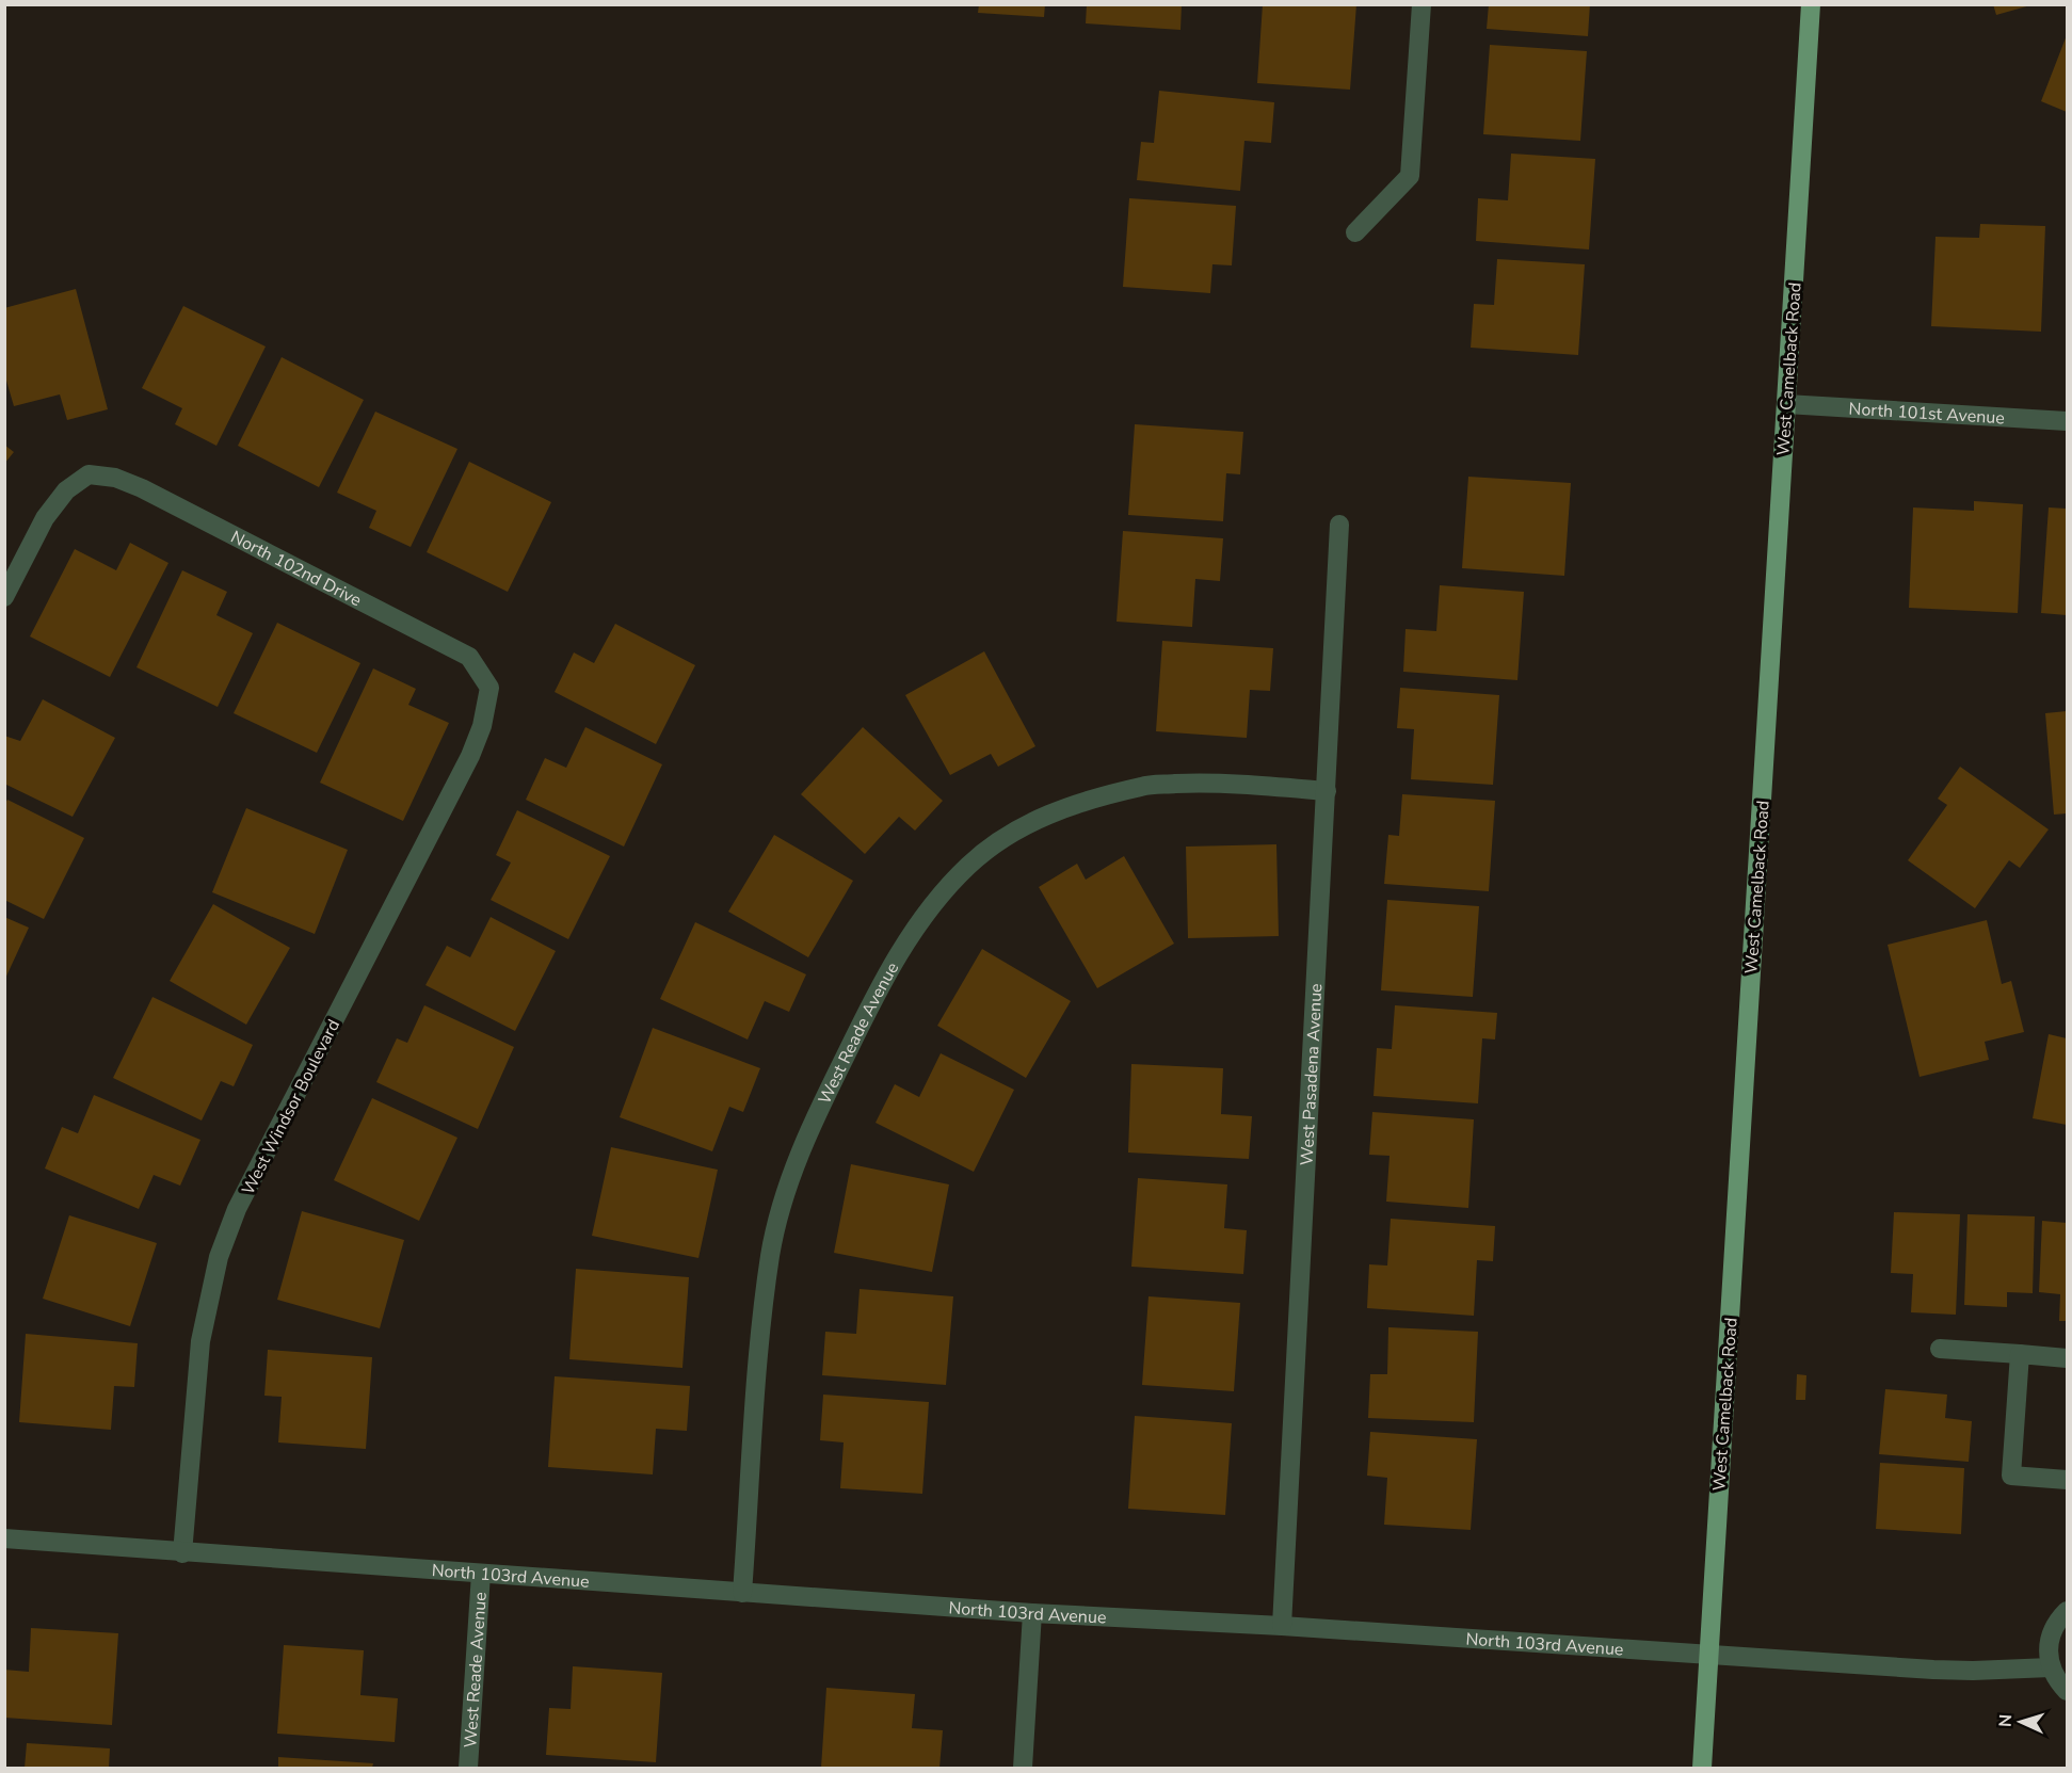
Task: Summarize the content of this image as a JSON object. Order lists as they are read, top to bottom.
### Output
{
  "streets": {
    "main road": ["West Camelback Road"],
    "street": [
      "North 101st Avenue",
      "North 102nd Drive",
      "West Reade Avenue",
      "West Pasadena Avenue",
      "West Windsor Boulevard",
      "North 103rd Avenue"
    ]
  },
  "crossings": [
    ["West Camelback Road", "North 101st Avenue"],
    ["West Camelback Road", "North 103rd Avenue"],
    ["North 102nd Drive", "West Windsor Boulevard"],
    ["West Reade Avenue", "West Pasadena Avenue"],
    ["West Reade Avenue", "North 103rd Avenue"],
    ["West Pasadena Avenue", "North 103rd Avenue"],
    ["West Windsor Boulevard", "North 103rd Avenue"]
  ],
  "north": "left"
}
